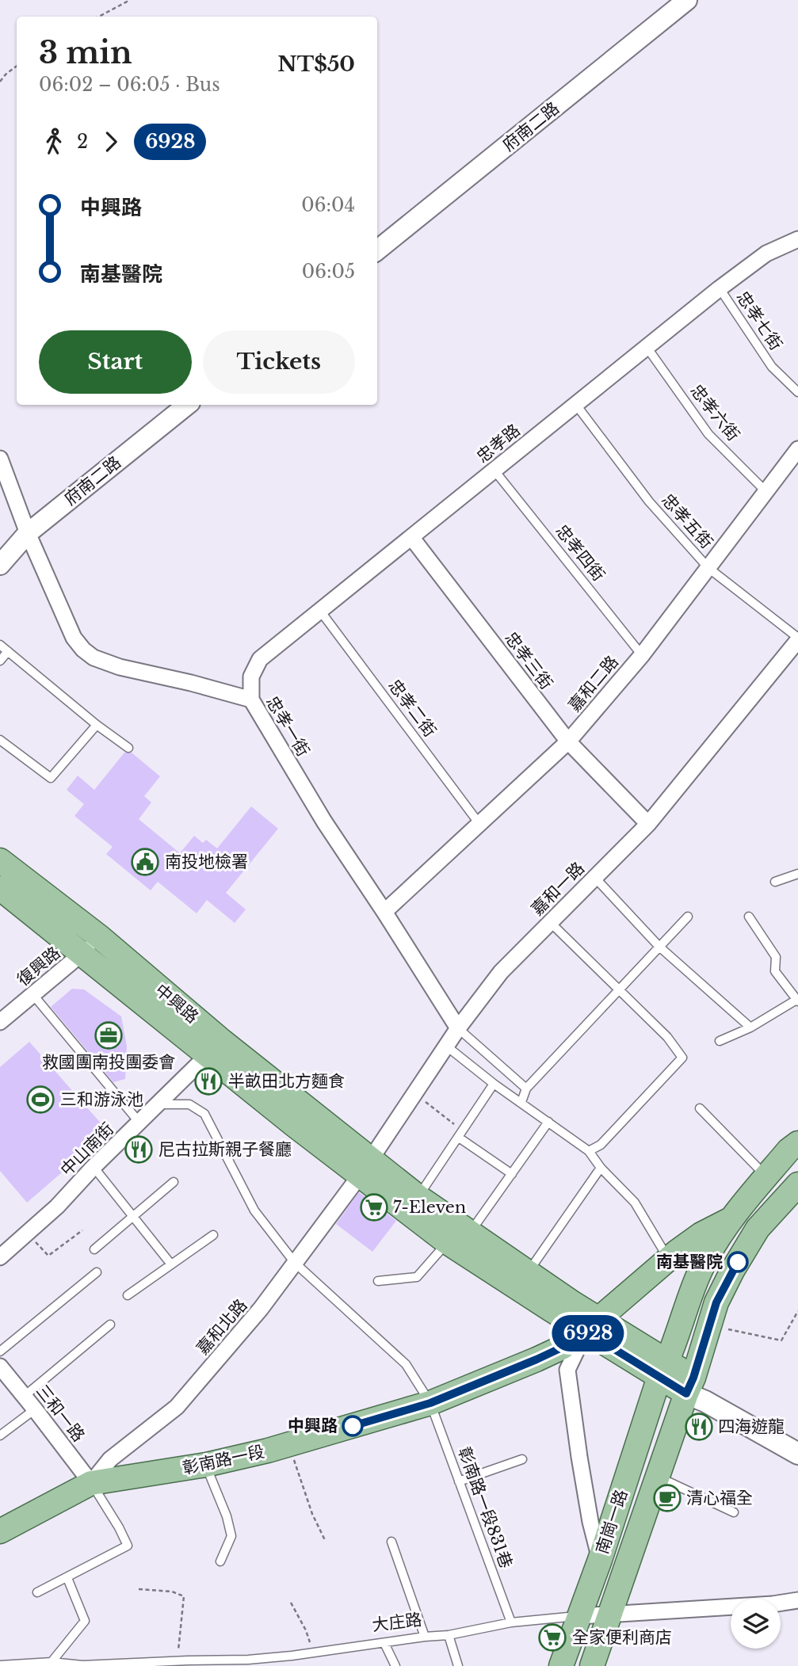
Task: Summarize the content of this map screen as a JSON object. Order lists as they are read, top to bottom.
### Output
{
  "streets": {
    "main road": ["中興路", "彰南路一段", "南崗一路"],
    "street": [
      "府南二路",
      "忠孝路",
      "忠孝三街",
      "嘉和二路",
      "忠孝一街",
      "嘉和一路",
      "復興路",
      "中山南街",
      "嘉和北路",
      "三和一路",
      "大庄路"
    ],
    "lane": [
      "忠孝七街",
      "忠孝六街",
      "忠孝五街",
      "忠孝四街",
      "忠孝二街",
      "彰南路一段831巷"
    ]
  },
  "crossings": [
    ["府南二路", "忠孝一街"],
    ["忠孝七街", "忠孝路"],
    ["忠孝六街", "忠孝路"],
    ["忠孝六街", "嘉和二路"],
    ["忠孝路", "忠孝五街"],
    ["忠孝路", "忠孝四街"],
    ["忠孝路", "忠孝三街"],
    ["忠孝路", "忠孝二街"],
    ["忠孝路", "忠孝一街"],
    ["忠孝五街", "嘉和二路"],
    ["忠孝五街", "嘉和一路"],
    ["忠孝四街", "嘉和二路"],
    ["忠孝三街", "嘉和二路"],
    ["忠孝三街", "嘉和一路"],
    ["嘉和二路", "忠孝二街"],
    ["嘉和二路", "忠孝一街"],
    ["忠孝一街", "嘉和一路"],
    ["嘉和一路", "中興路"],
    ["嘉和一路", "嘉和北路"],
    ["復興路", "中興路"],
    ["中興路", "中山南街"],
    ["中興路", "嘉和北路"],
    ["中興路", "彰南路一段"],
    ["中興路", "南崗一路"],
    ["中山南街", "彰南路一段831巷"],
    ["嘉和北路", "三和一路"],
    ["嘉和北路", "彰南路一段"],
    ["嘉和北路", "彰南路一段831巷"],
    ["三和一路", "彰南路一段"],
    ["彰南路一段", "彰南路一段831巷"],
    ["彰南路一段", "南崗一路"],
    ["彰南路一段831巷", "大庄路"],
    ["南崗一路", "大庄路"]
  ],
  "places": {
    "public building": ["南投地檢署"],
    "office": ["救國團南投團委會"],
    "restaurant": ["半畝田北方麵食", "尼古拉斯親子餐廳", "四海遊龍"],
    "sports": ["三和游泳池"],
    "supermarket": ["7-Eleven", "全家便利商店"],
    "other": ["南基醫院", "中興路"],
    "cafe": ["清心福全"]
  },
  "lines": ["bus line 6928"],
  "page": {
    "on_map": "6928",
    "heading": ["3 min", "06:02 – 06:05 · Bus", "NT$50"],
    "legs": ["2", "6928"],
    "list": [
      {
        "name": "中興路",
        "value": "06:04"
      },
      {
        "name": "南基醫院",
        "value": "06:05"
      }
    ],
    "buttons": ["Start", "Tickets"]
  }
}
